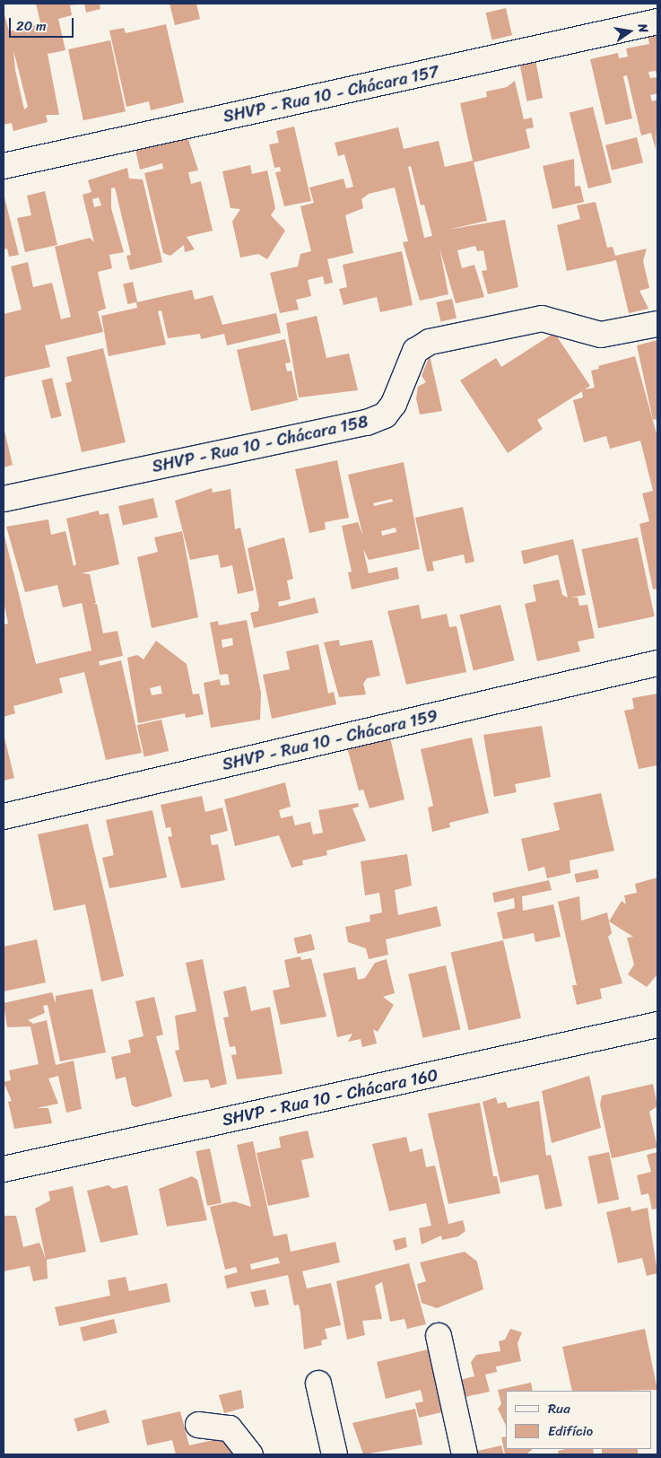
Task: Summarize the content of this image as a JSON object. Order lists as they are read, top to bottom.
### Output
{
  "streets": {
    "street": [
      "SHVP - Rua 10 - Chácara 157",
      "SHVP - Rua 10 - Chácara 158",
      "SHVP - Rua 10 - Chácara 159",
      "SHVP - Rua 10 - Chácara 160"
    ]
  },
  "legend": ["Rua", "Edifício"],
  "scale_bar": "20 m",
  "north": "right"
}
